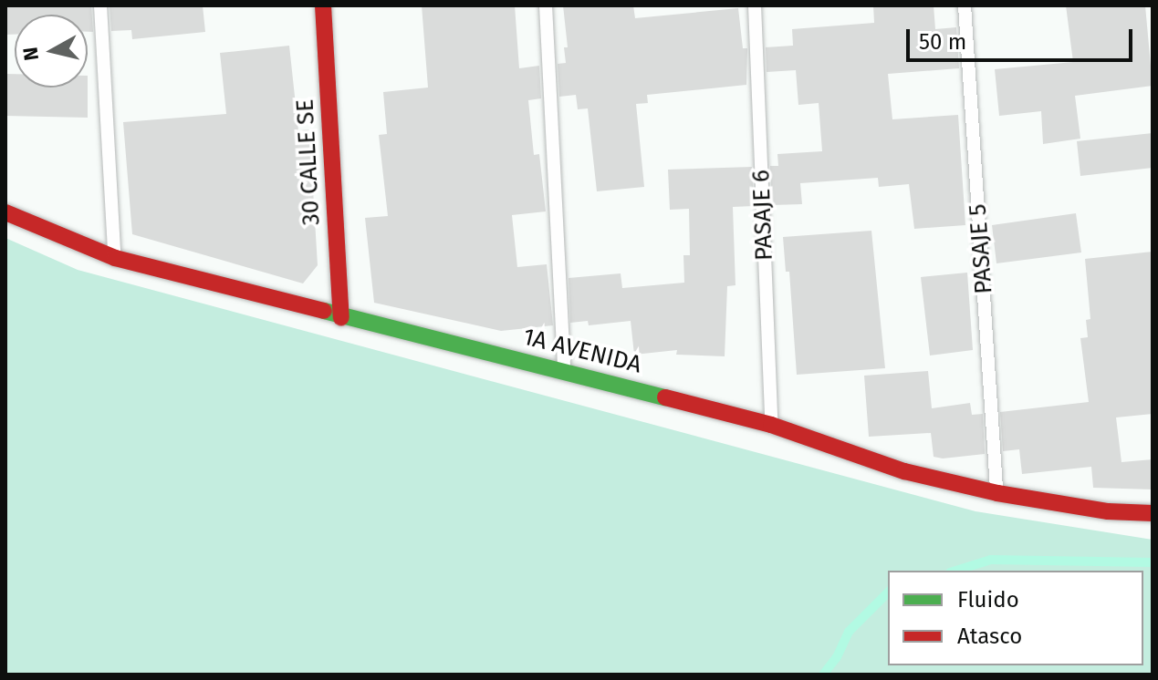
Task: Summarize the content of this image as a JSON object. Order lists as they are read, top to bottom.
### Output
{
  "streets": {
    "street": ["30 CALLE SE", "1A AVENIDA"],
    "lane": ["PASAJE 6", "PASAJE 5"]
  },
  "crossings": [
    ["30 CALLE SE", "1A AVENIDA"],
    ["PASAJE 6", "1A AVENIDA"],
    ["PASAJE 5", "1A AVENIDA"]
  ],
  "legend": ["Fluido", "Atasco"],
  "scale_bar": "50 m",
  "north": "left"
}
